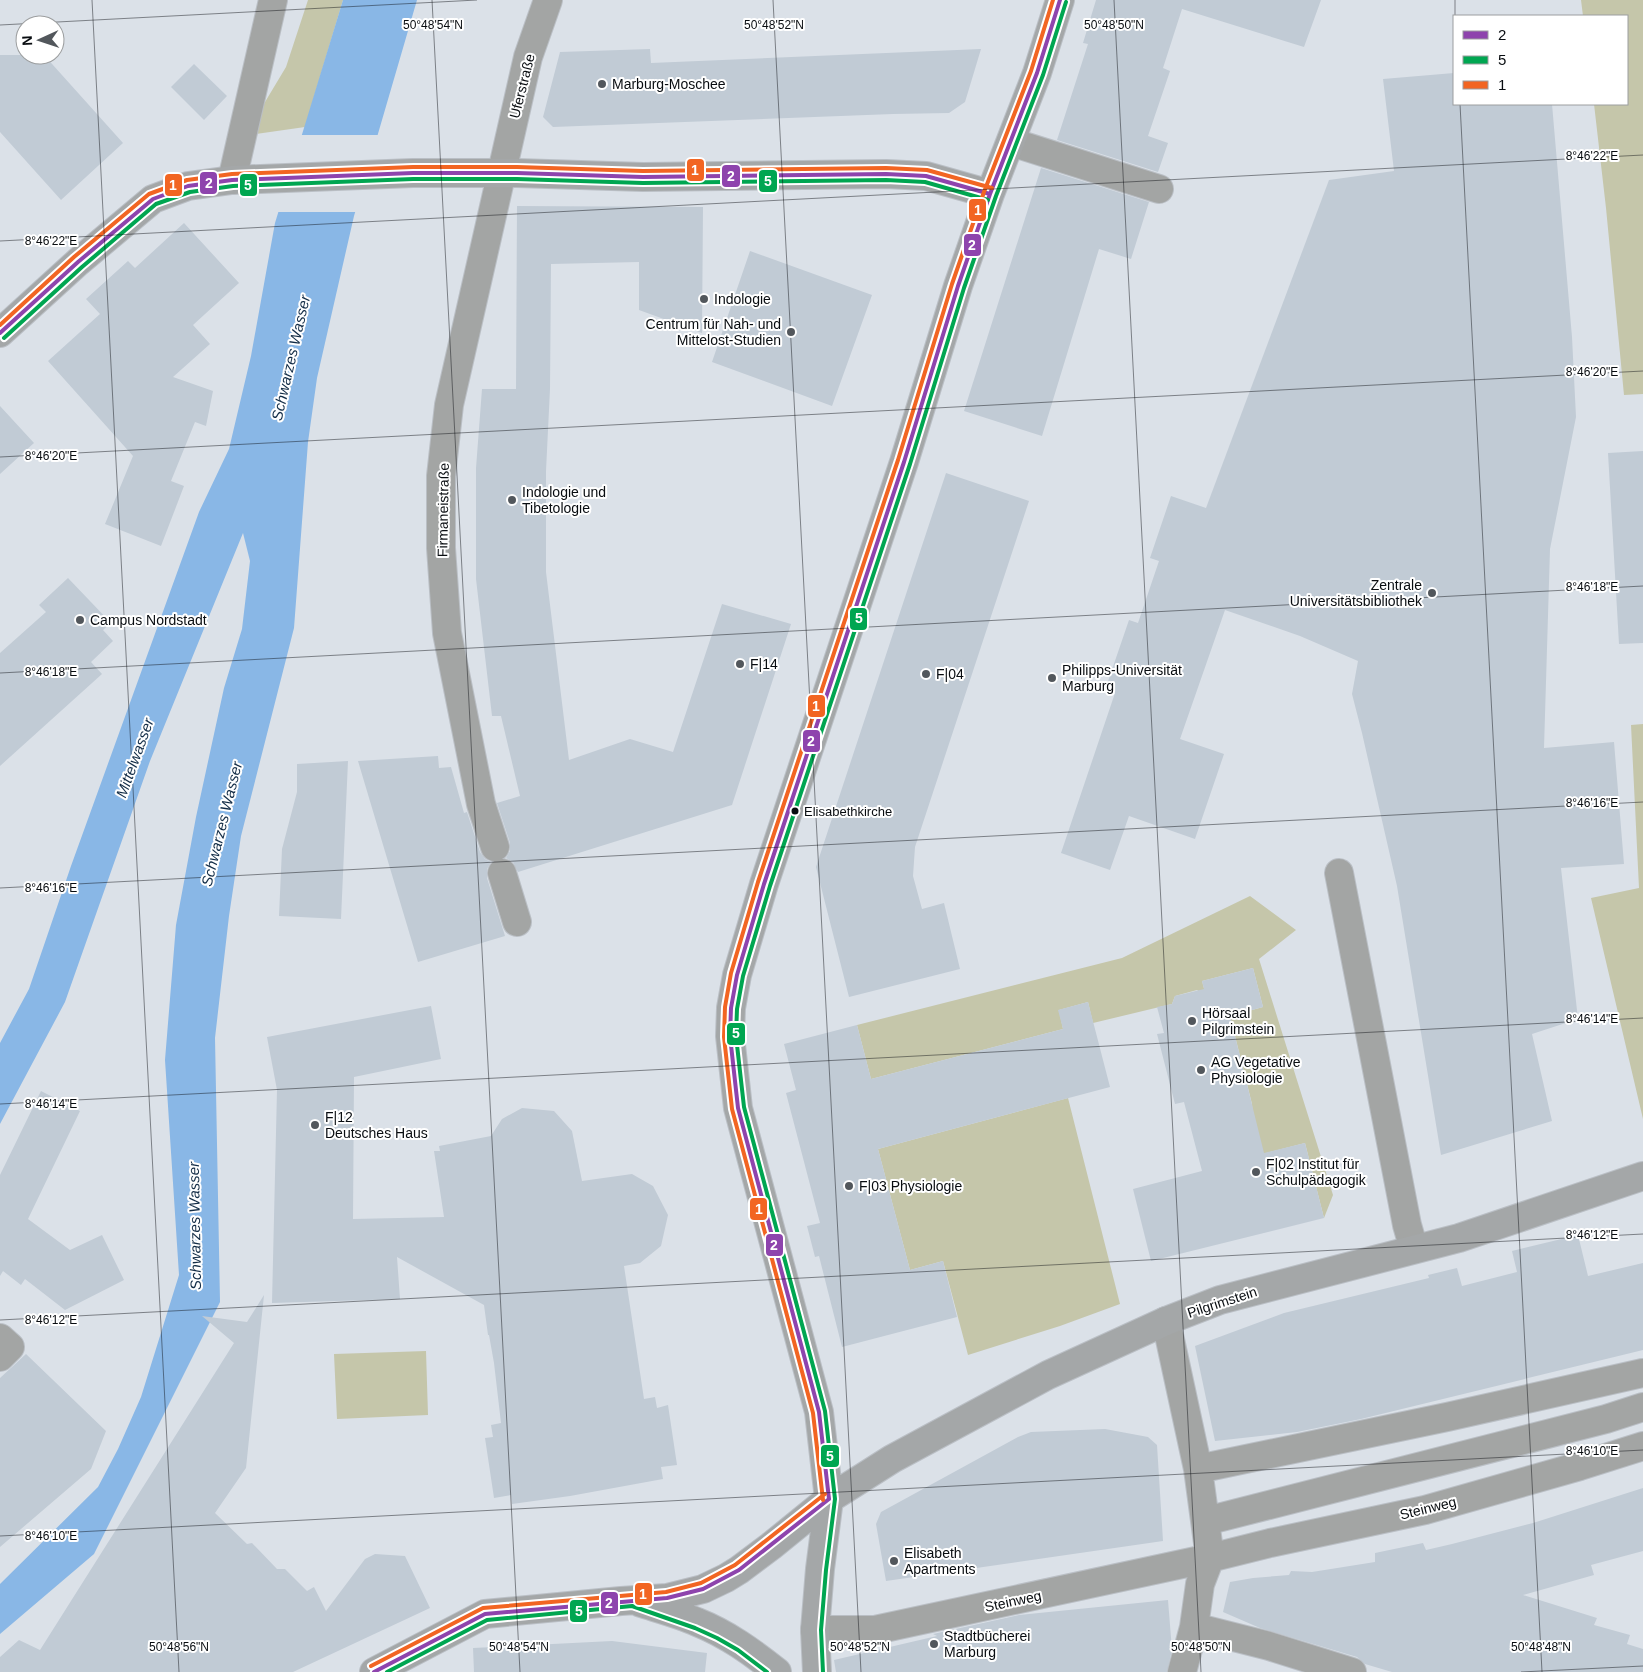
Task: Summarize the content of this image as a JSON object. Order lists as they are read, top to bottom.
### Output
{
  "streets": {
    "main road": ["Pilgrimstein"],
    "street": ["Uferstraße", "Firmaneistraße", "Steinweg"]
  },
  "crossings": [
    ["Uferstraße", "Firmaneistraße"]
  ],
  "water": ["Schwarzes Wasser", "Mittelwasser"],
  "places": [
    "Marburg-Moschee",
    "Indologie",
    "Centrum für Nah- und Mittelost-Studien",
    "Indologie und Tibetologie",
    "Zentrale Universitätsbibliothek",
    "Campus Nordstadt",
    "F|14",
    "F|04",
    "Philipps-Universität Marburg",
    "Elisabethkirche",
    "Hörsaal Pilgrimstein",
    "AG Vegetative Physiologie",
    "F|12 Deutsches Haus",
    "F|02 Institut für Schulpädagogik",
    "F|03 Physiologie",
    "Elisabeth Apartments",
    "Stadtbücherei Marburg"
  ],
  "lines": ["transit line 2", "transit line 1", "transit line 5"],
  "legend": ["2", "5", "1"],
  "north": "left",
  "coordinates": [
    "50°48'54\"N",
    "50°48'52\"N",
    "50°48'50\"N",
    "8°46'22\"E",
    "8°46'20\"E",
    "8°46'18\"E",
    "8°46'16\"E",
    "8°46'14\"E",
    "8°46'12\"E",
    "8°46'10\"E",
    "50°48'56\"N",
    "50°48'48\"N"
  ]
}
